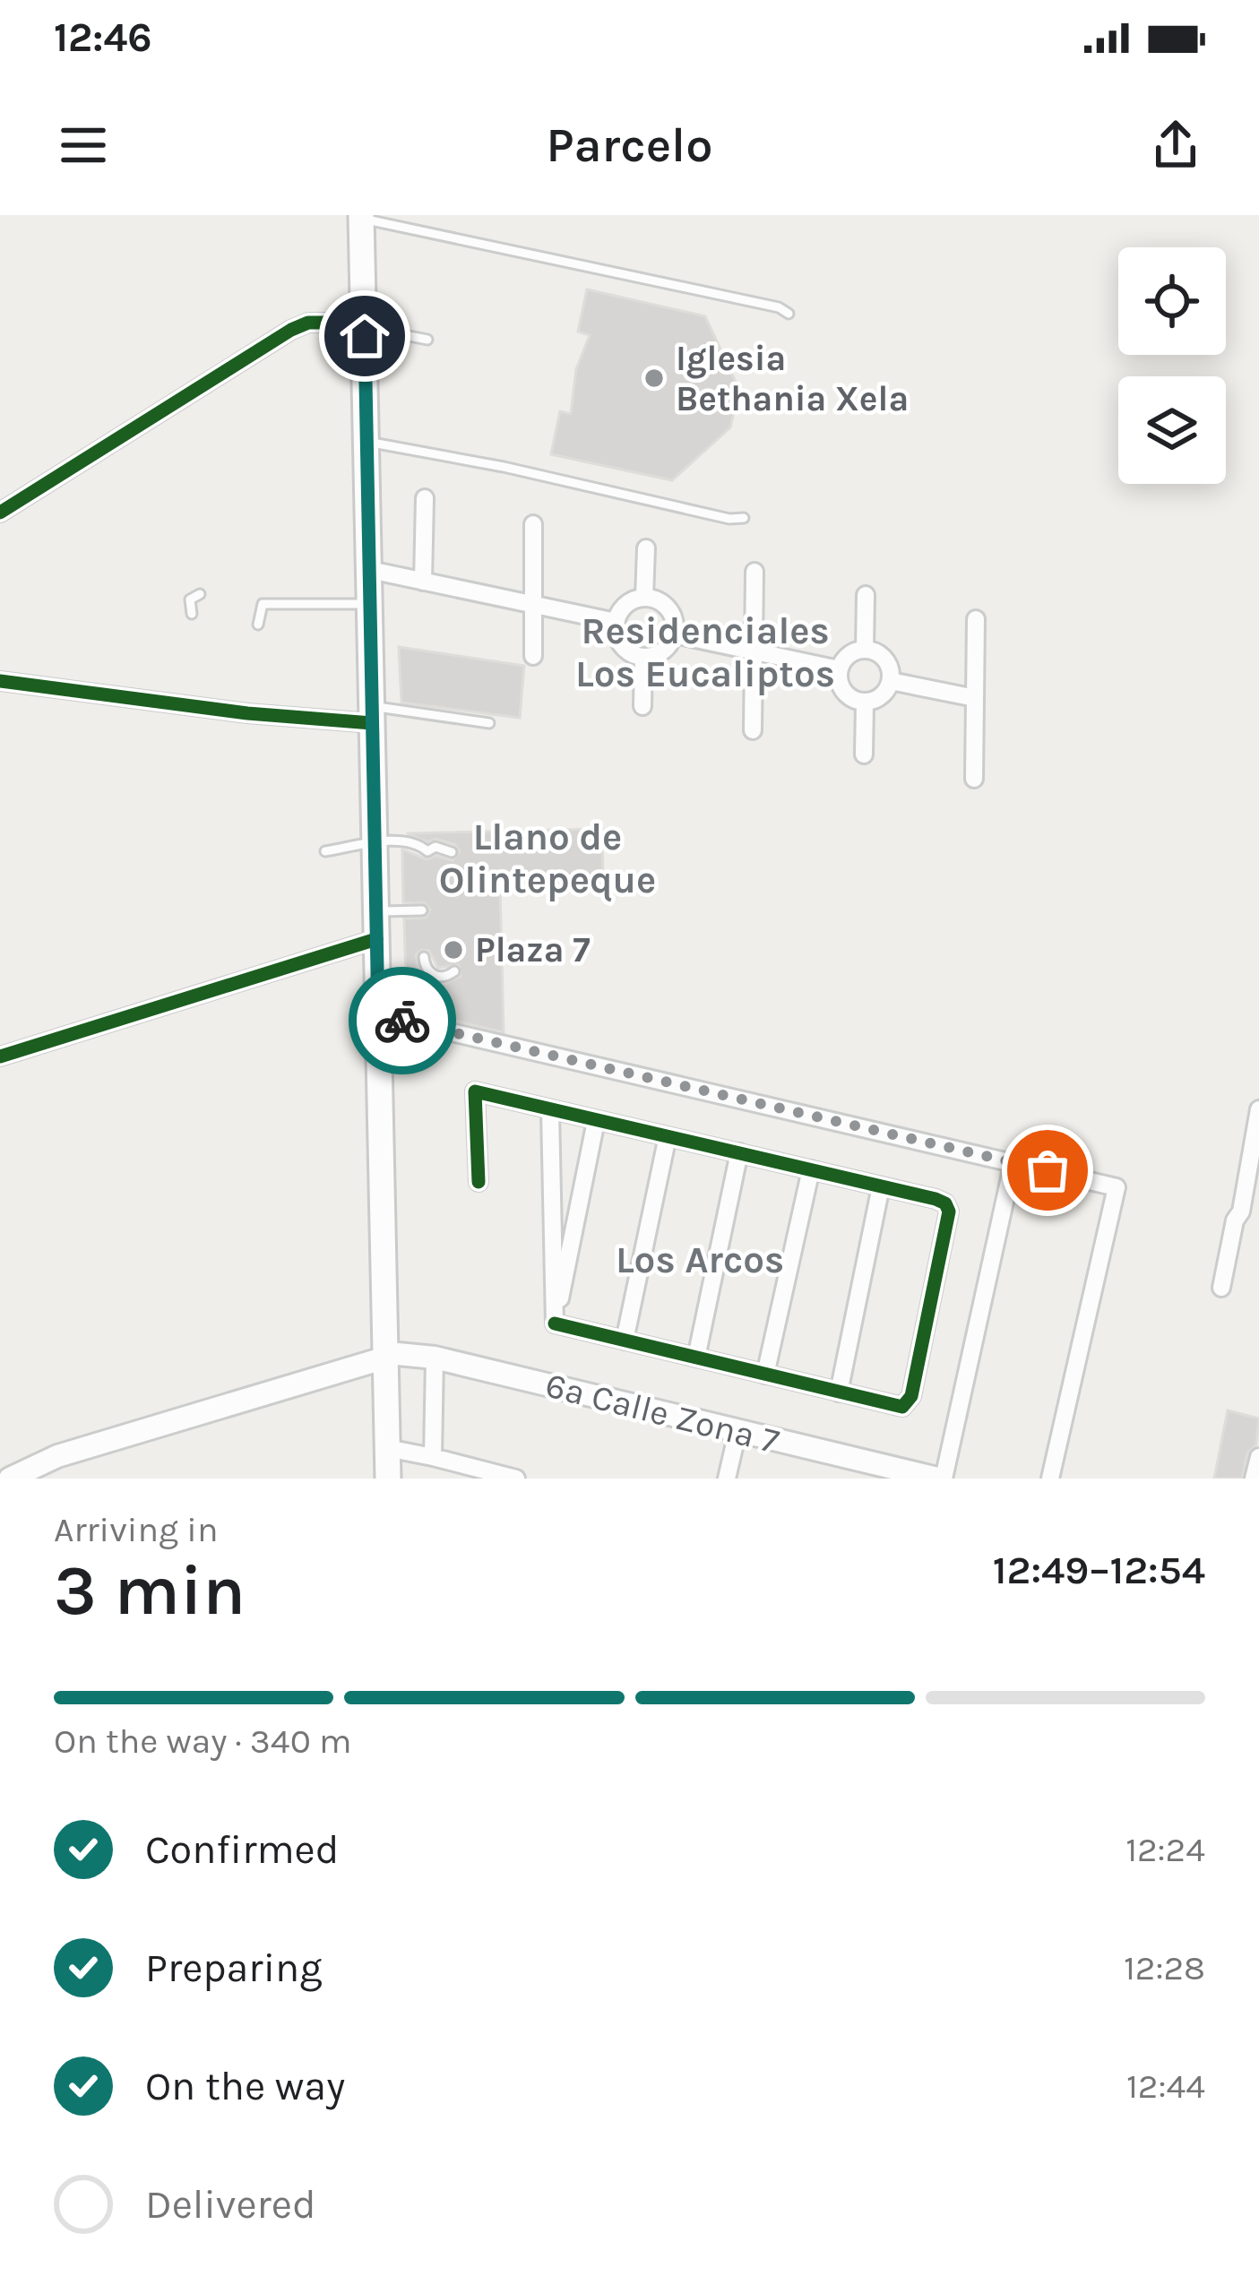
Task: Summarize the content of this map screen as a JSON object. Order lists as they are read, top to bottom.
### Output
{
  "streets": {
    "street": ["6a Calle Zona 7"]
  },
  "districts": ["Residenciales Los Eucaliptos", "Llano de Olintepeque", "Los Arcos"],
  "places": ["Iglesia Bethania Xela", "Plaza 7"],
  "page": {
    "status": "12:46",
    "header": "Parcelo",
    "heading": ["3 min", "Arriving in", "12:49–12:54"],
    "bar": "On the way · 340 m",
    "list": [
      ["Confirmed", "12:24"],
      ["Preparing", "12:28"],
      ["On the way", "12:44"],
      "Delivered"
    ]
  }
}
